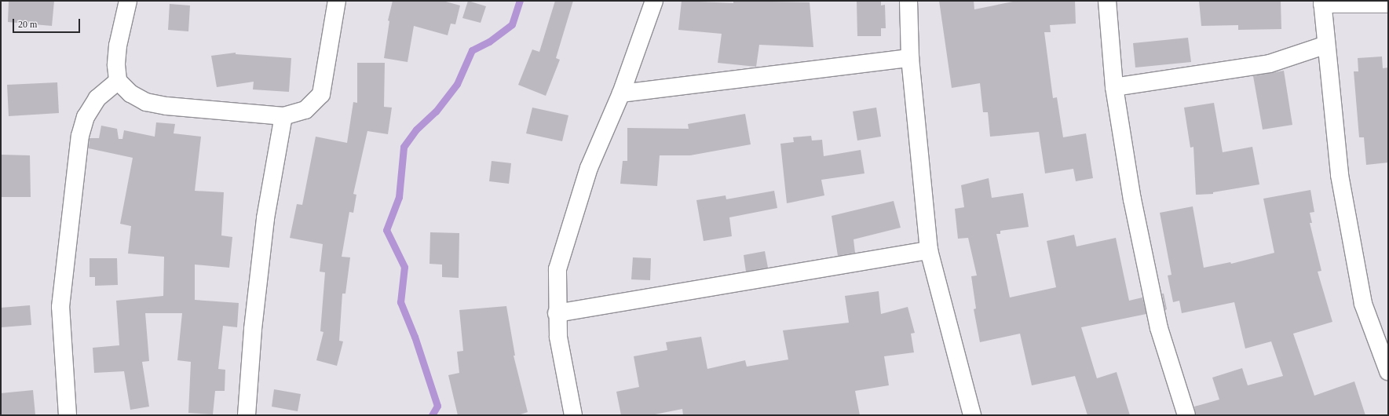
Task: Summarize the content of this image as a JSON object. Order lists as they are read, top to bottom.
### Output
{
  "scale_bar": "20 m"
}
